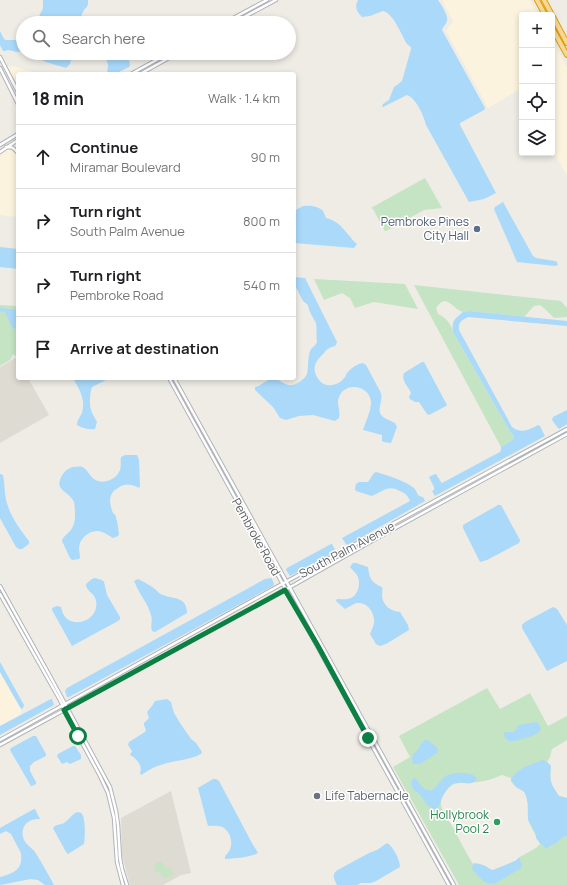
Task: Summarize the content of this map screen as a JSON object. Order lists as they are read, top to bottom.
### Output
{
  "streets": {
    "main road": ["Pembroke Road", "South Palm Avenue"]
  },
  "crossings": [
    ["Pembroke Road", "South Palm Avenue"]
  ],
  "places": ["Pembroke Pines City Hall", "Life Tabernacle", "Hollybrook Pool 2"],
  "page": {
    "map_buttons": ["+", "−"],
    "search": "Search here",
    "heading": ["18 min", "Walk · 1.4 km"],
    "list": [
      ["Continue", "Miramar Boulevard", "90 m"],
      ["Turn right", "South Palm Avenue", "800 m"],
      ["Turn right", "Pembroke Road", "540 m"],
      "Arrive at destination"
    ]
  }
}
